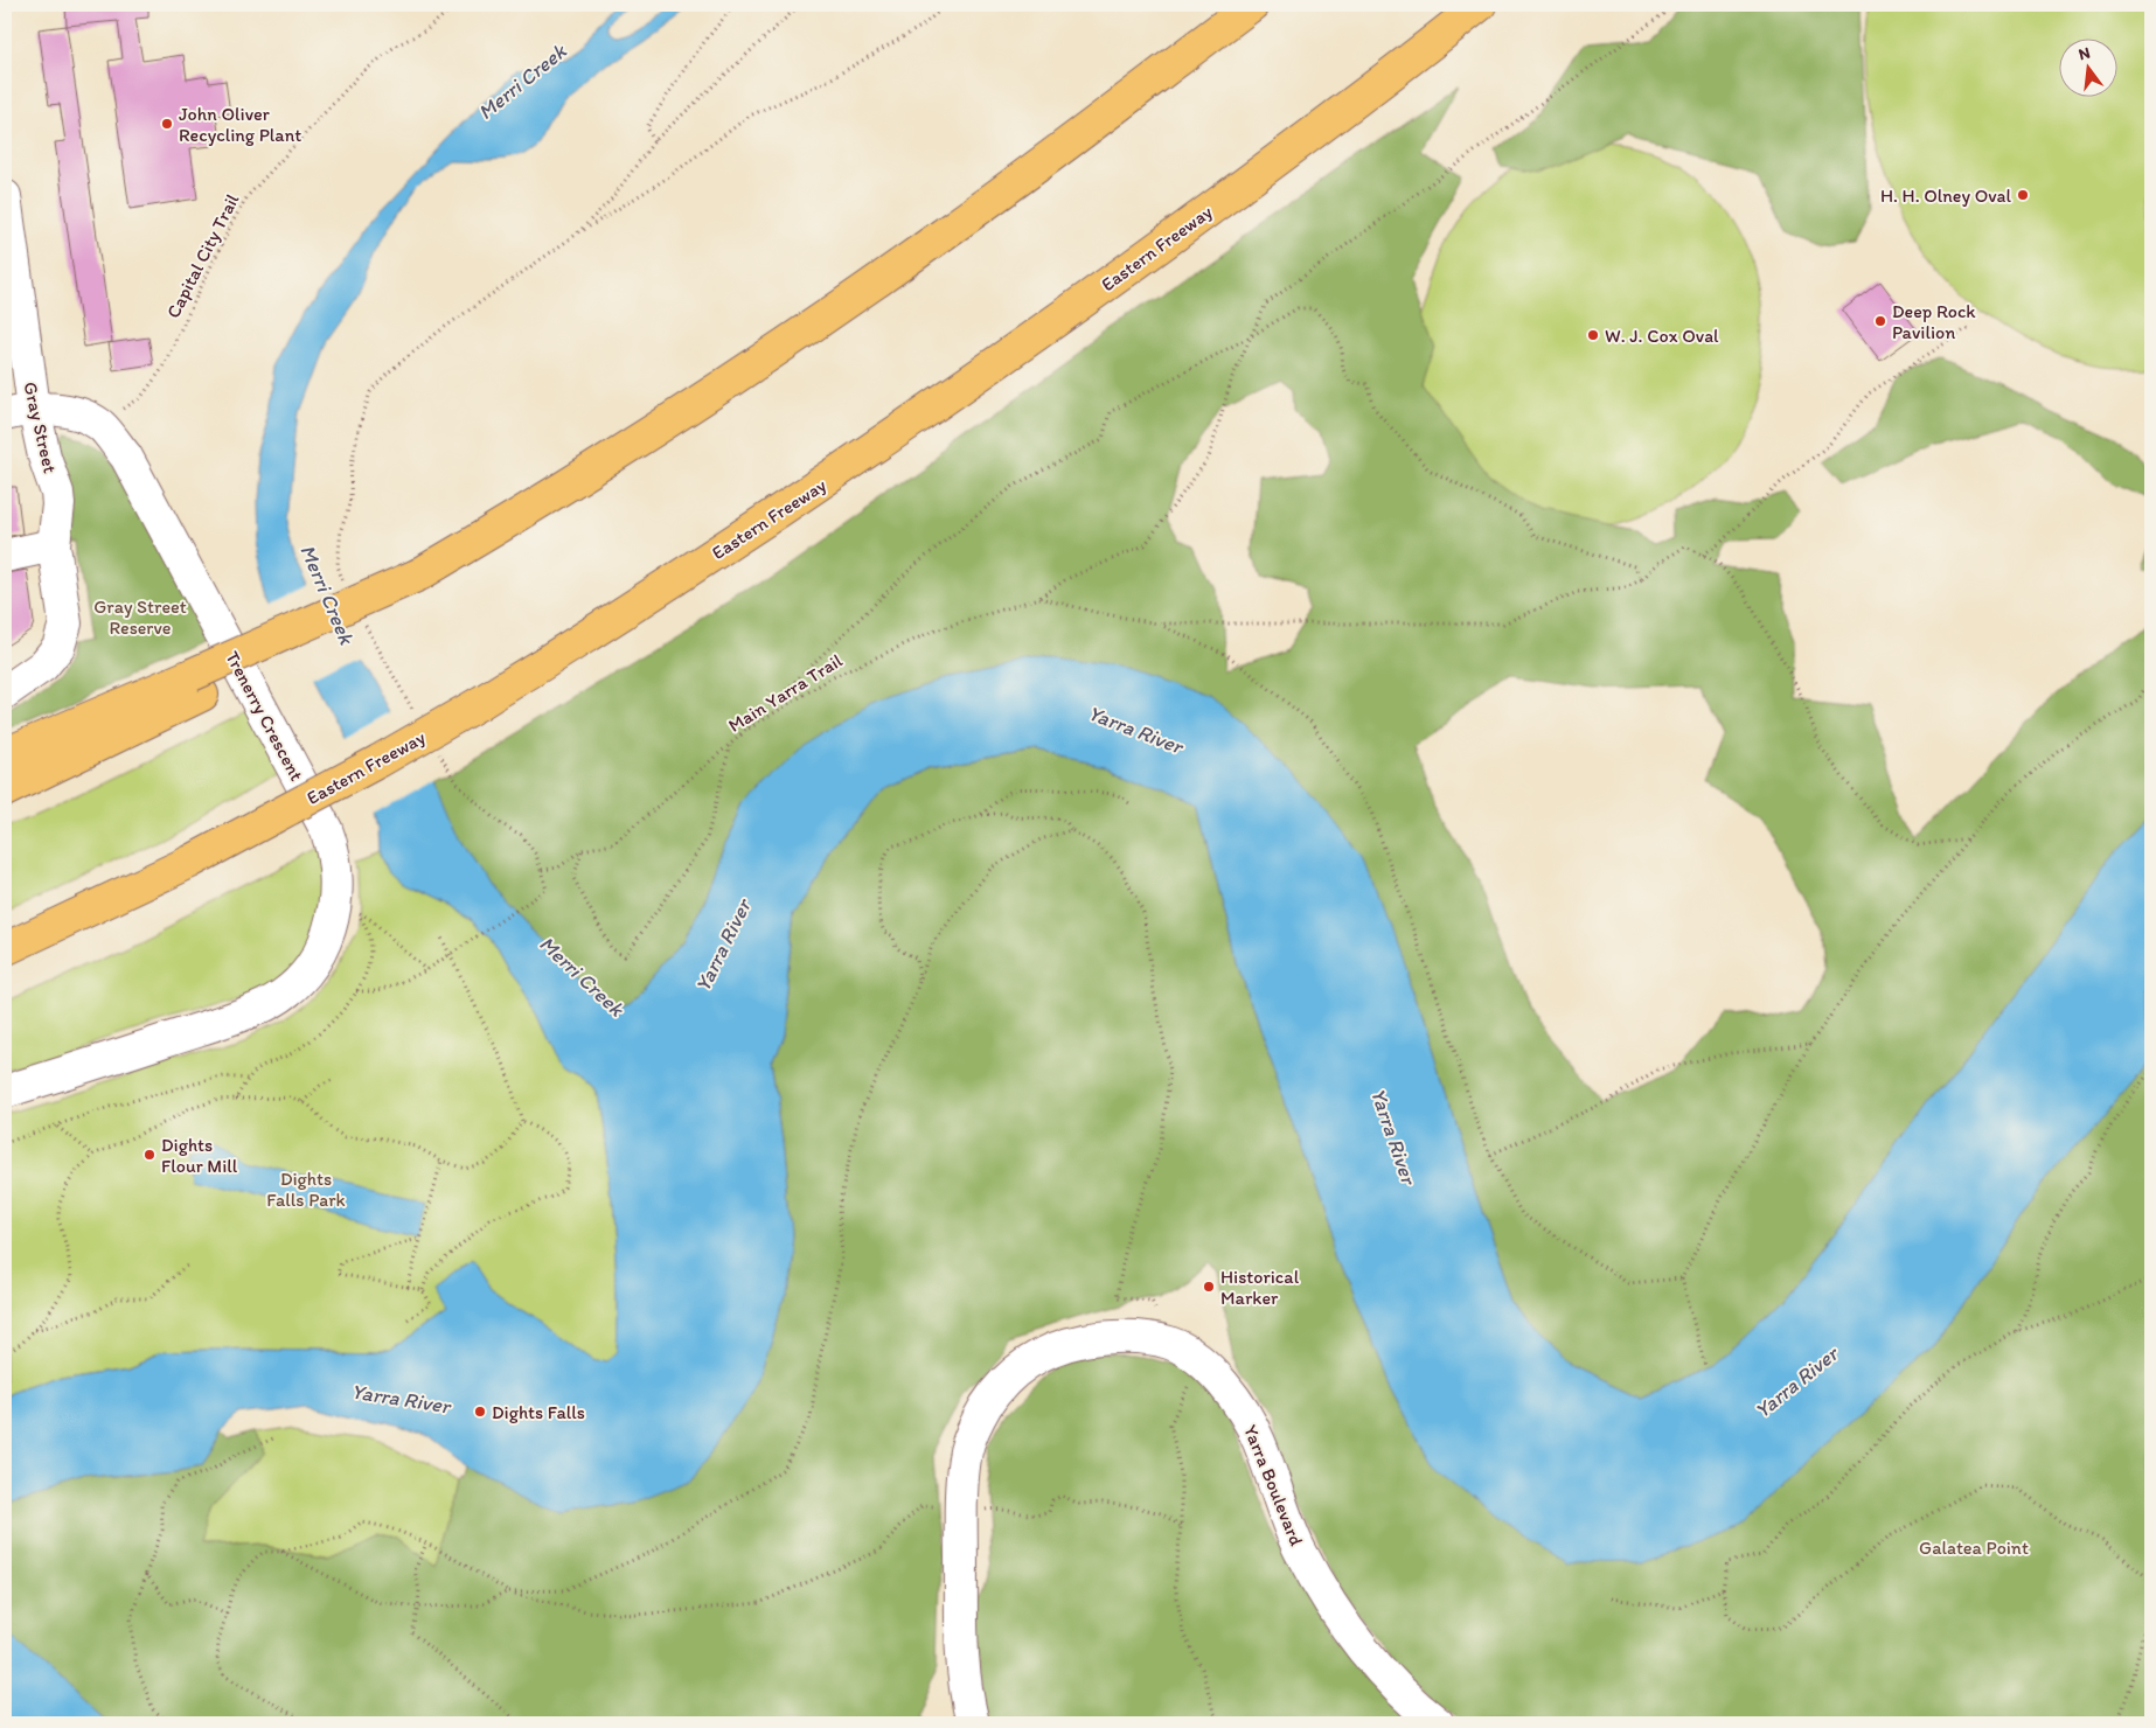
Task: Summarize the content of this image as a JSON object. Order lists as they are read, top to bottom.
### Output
{
  "streets": {
    "highway": ["Eastern Freeway"],
    "street": ["Gray Street", "Trenerry Crescent", "Yarra Boulevard"],
    "path": ["Capital City Trail", "Main Yarra Trail"]
  },
  "crossings": [
    ["Gray Street", "Trenerry Crescent"]
  ],
  "water": ["Merri Creek", "Yarra River"],
  "parks": ["Gray Street Reserve", "Dights Falls Park", "Galatea Point"],
  "places": [
    "John Oliver Recycling Plant",
    "H. H. Olney Oval",
    "Deep Rock Pavilion",
    "W. J. Cox Oval",
    "Dights Flour Mill",
    "Historical Marker",
    "Dights Falls"
  ],
  "north": "top"
}
